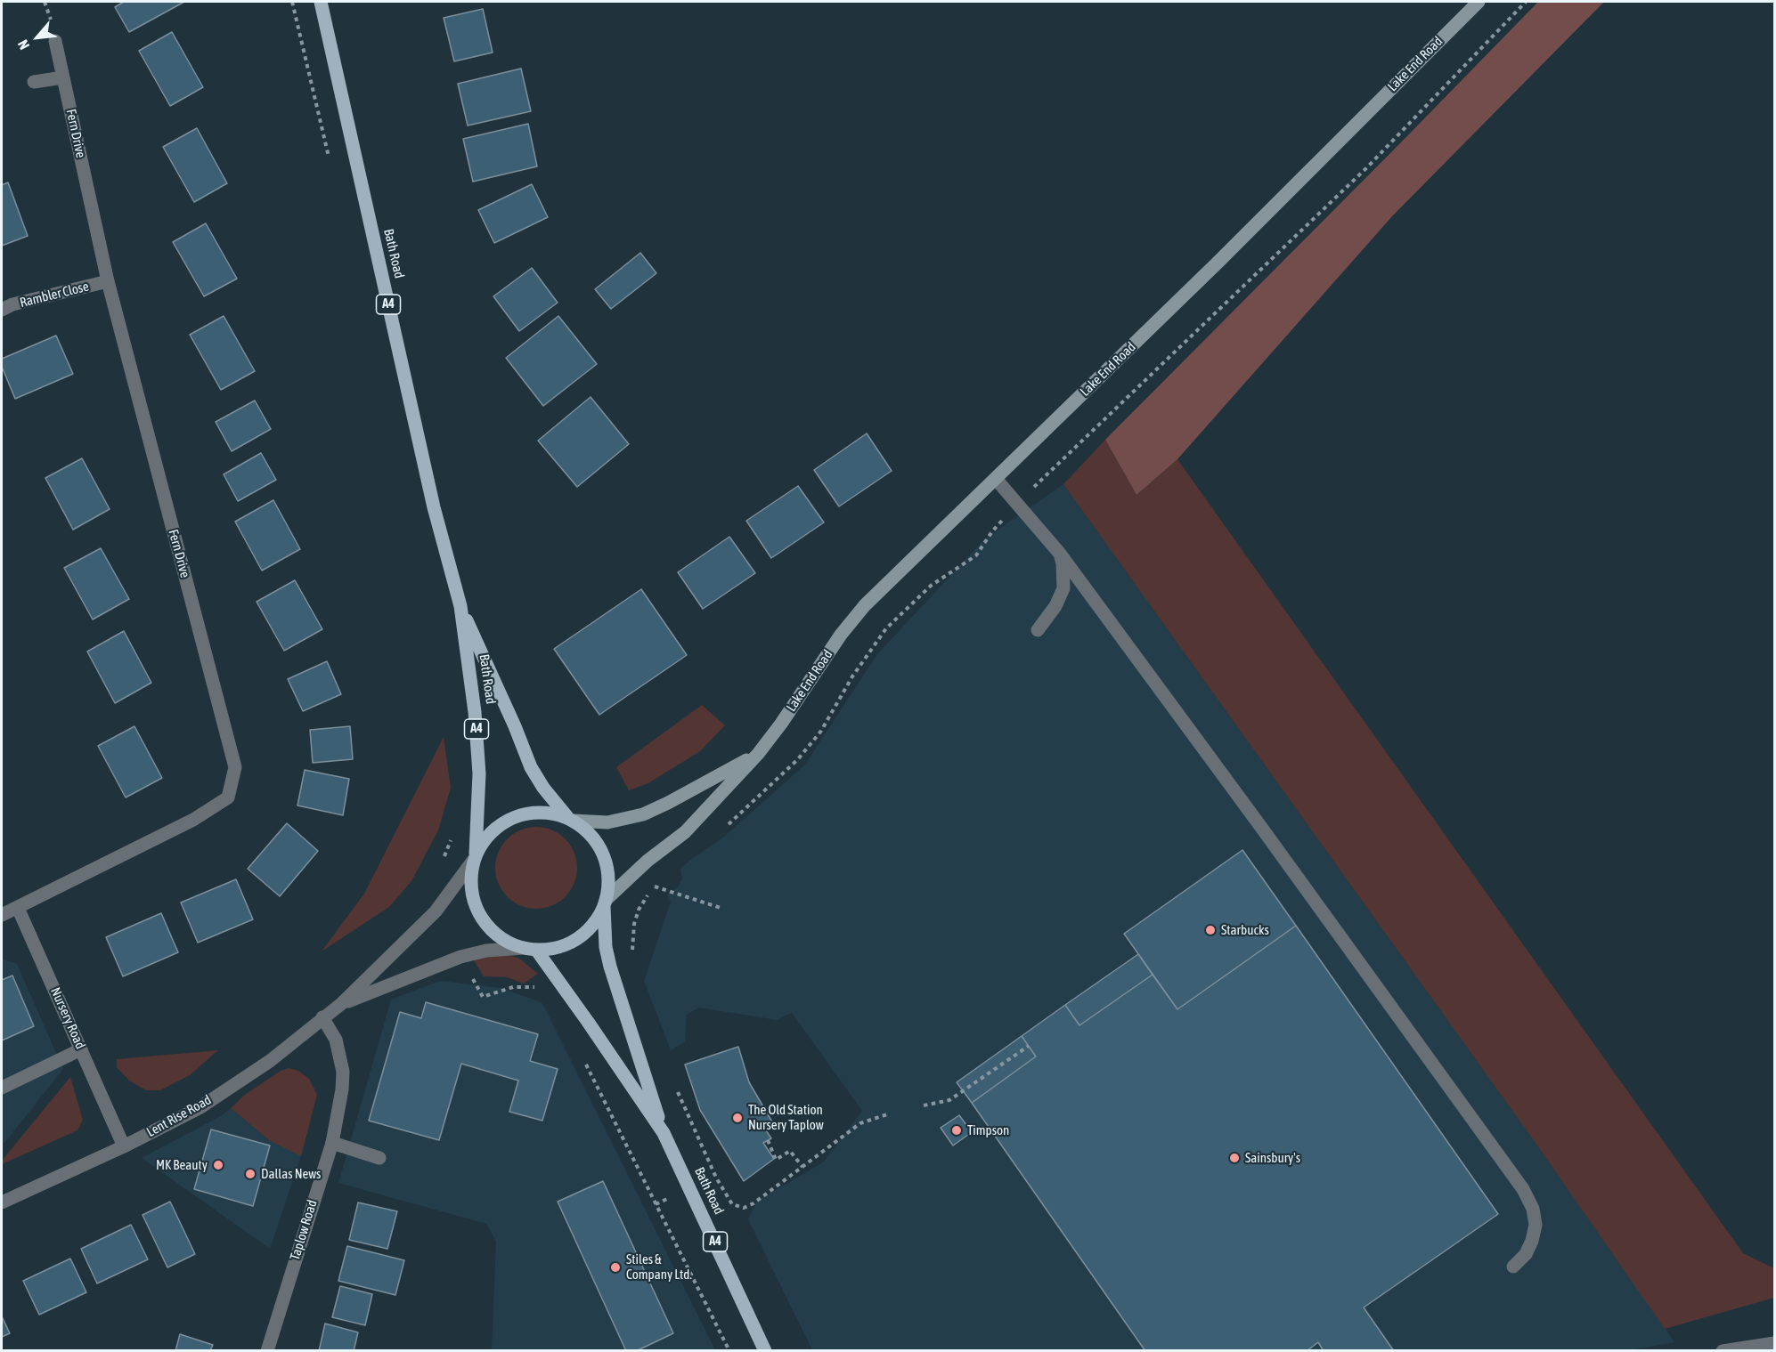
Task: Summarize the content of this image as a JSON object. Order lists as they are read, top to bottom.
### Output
{
  "streets": {
    "main road": ["Lake End Road", "Bath Road", "A4"],
    "street": [
      "Fern Drive",
      "Rambler Close",
      "Nursery Road",
      "Lent Rise Road",
      "Taplow Road"
    ]
  },
  "crossings": [
    ["Lake End Road", "Bath Road"],
    ["Lake End Road", "Lent Rise Road"],
    ["Fern Drive", "Rambler Close"],
    ["Fern Drive", "Nursery Road"],
    ["Bath Road", "Lent Rise Road"],
    ["Nursery Road", "Lent Rise Road"],
    ["Lent Rise Road", "Taplow Road"]
  ],
  "places": [
    "Starbucks",
    "The Old Station Nursery Taplow",
    "Timpson",
    "Sainsbury's",
    "MK Beauty",
    "Dallas News",
    "Stiles & Company Ltd."
  ],
  "north": "bottom left"
}
